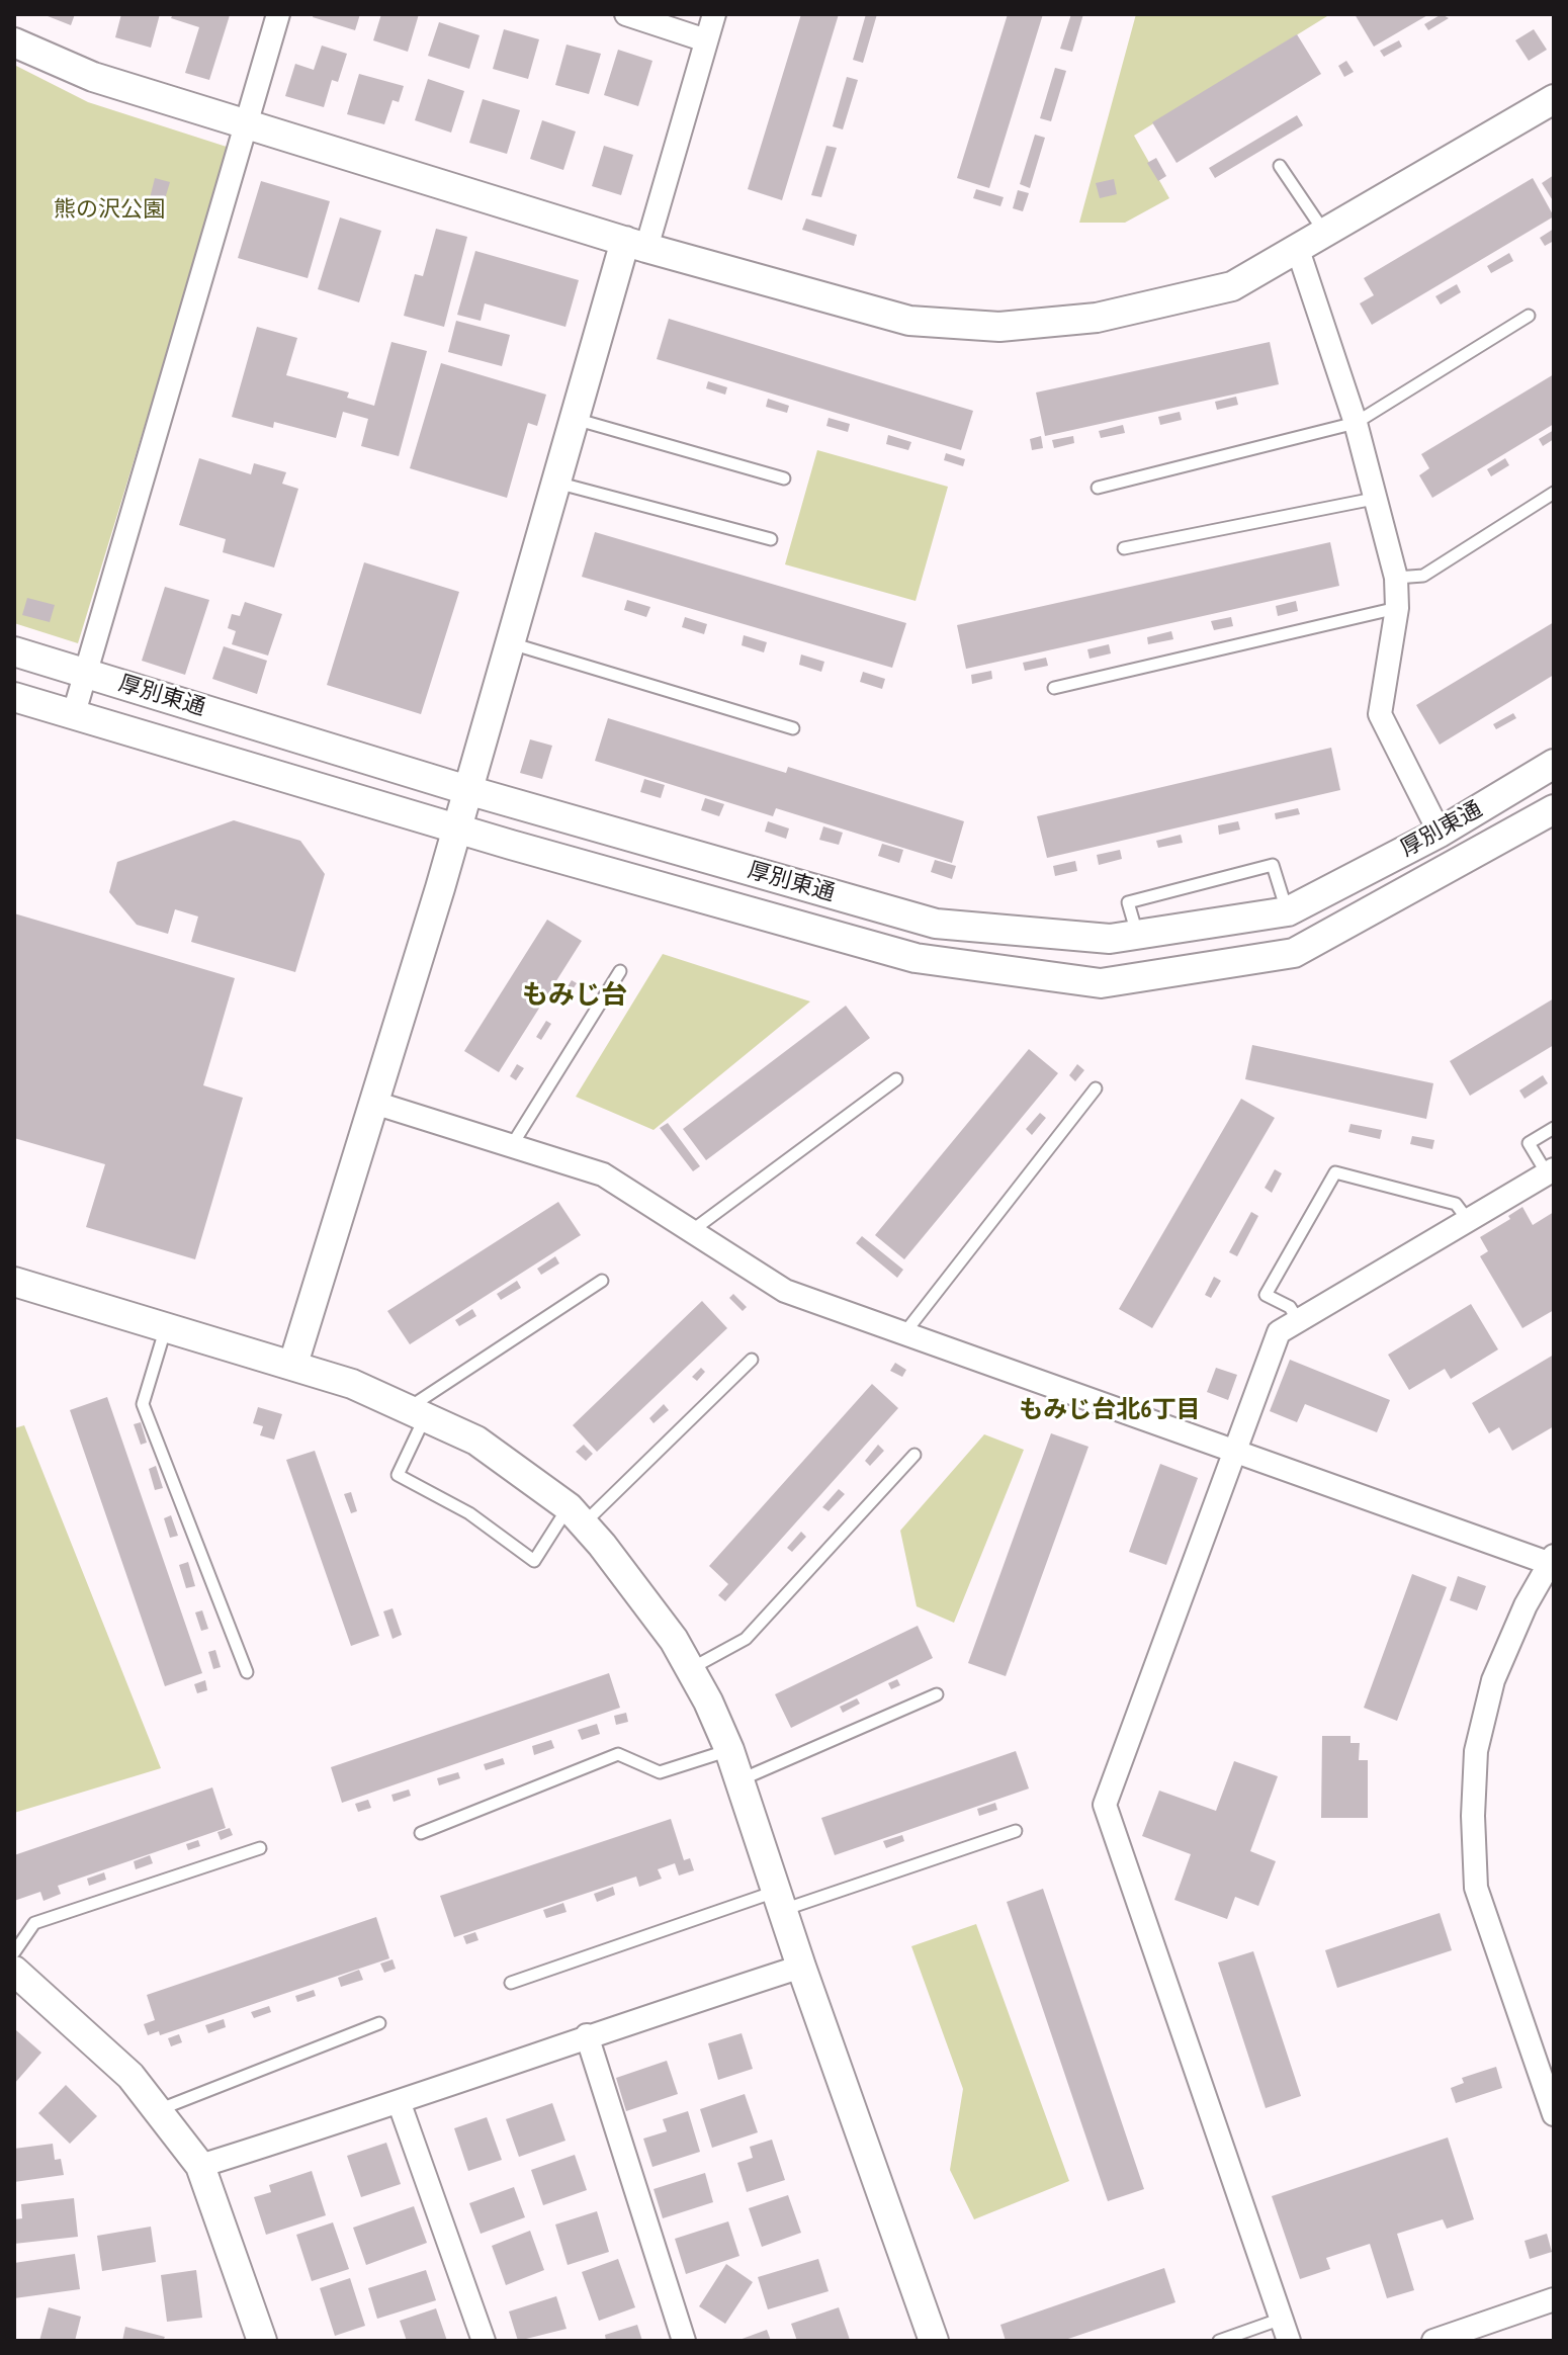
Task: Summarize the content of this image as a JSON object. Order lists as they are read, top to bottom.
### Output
{
  "streets": {
    "street": ["厚別東通"]
  },
  "districts": ["もみじ台", "もみじ台北6丁目"],
  "parks": ["熊の沢公園"]
}
